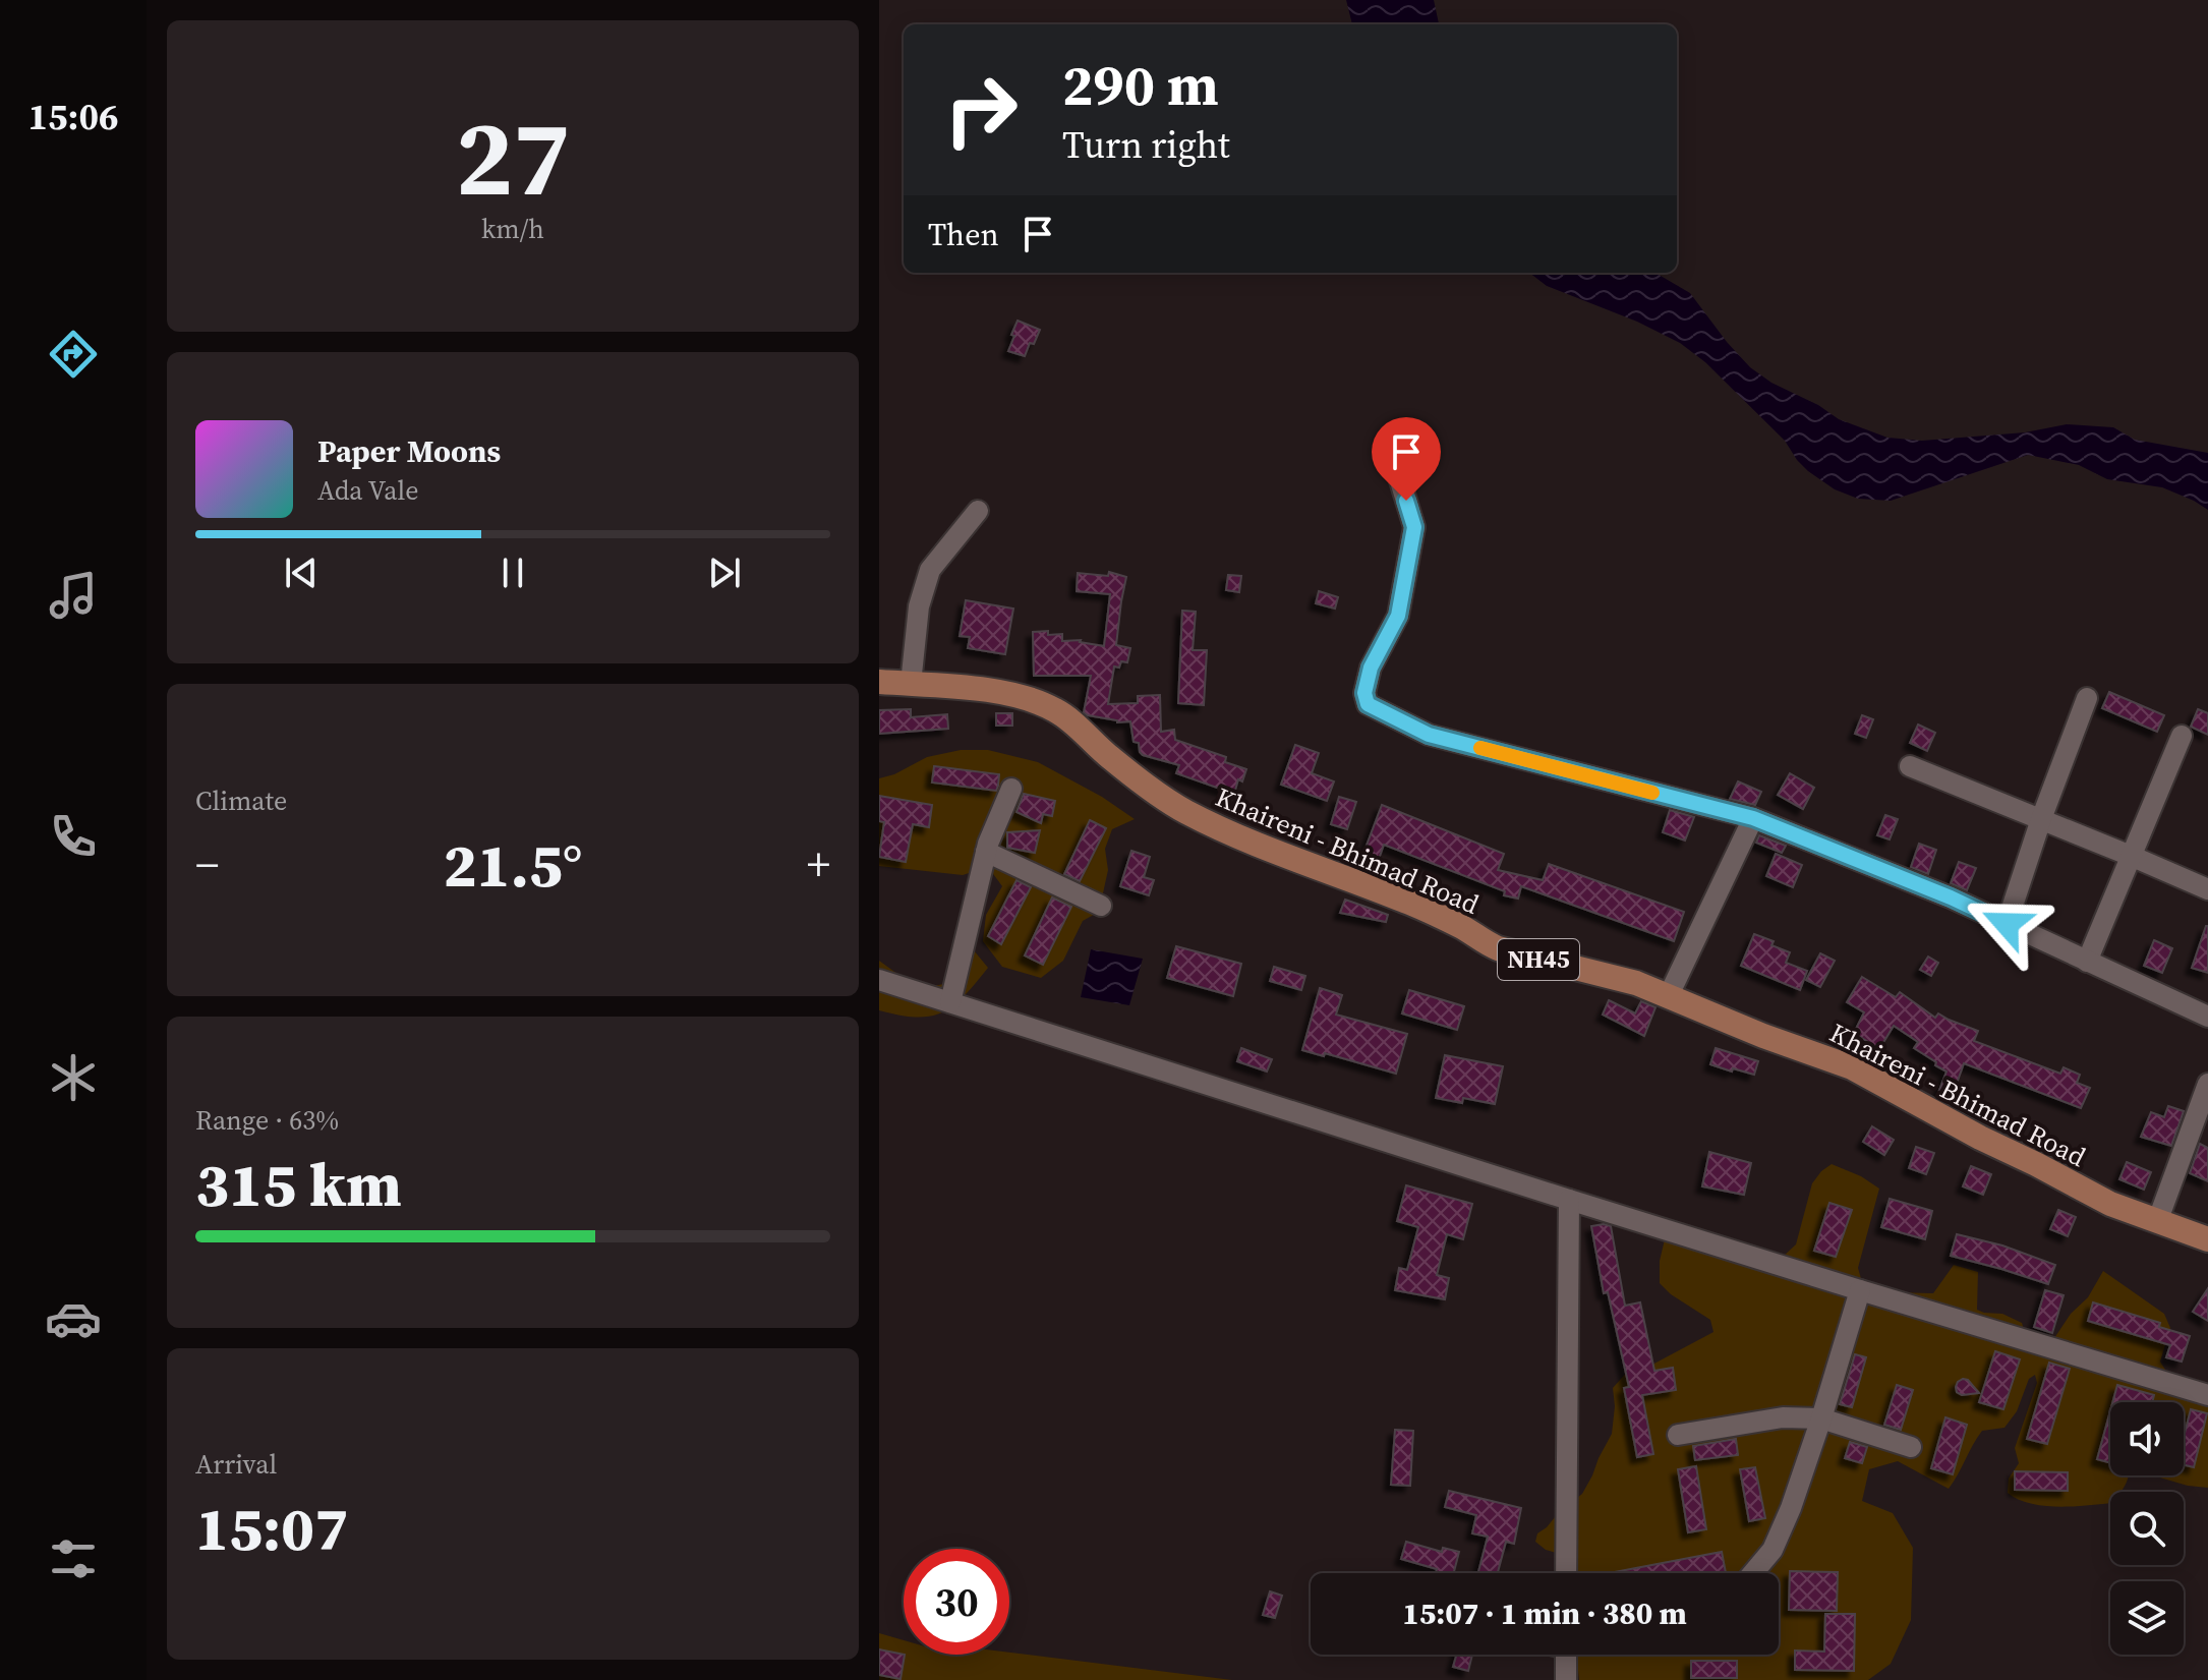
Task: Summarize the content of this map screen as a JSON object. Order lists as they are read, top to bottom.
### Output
{
  "streets": {
    "main road": ["Khaireni - Bhimad Road", "NH45"]
  },
  "page": {
    "tabs": "15:06",
    "tile": [
      ["27", "km/h"],
      "Climate",
      ["Range · 63%", "315 km"],
      ["Arrival", "15:07"]
    ],
    "turn": ["290 m", "Turn right"],
    "then": "Then",
    "song": ["Paper Moons", "Ada Vale"],
    "heat": ["−", "21.5°", "+"],
    "limit": "30",
    "trip": "15:07 · 1 min · 380 m"
  }
}
